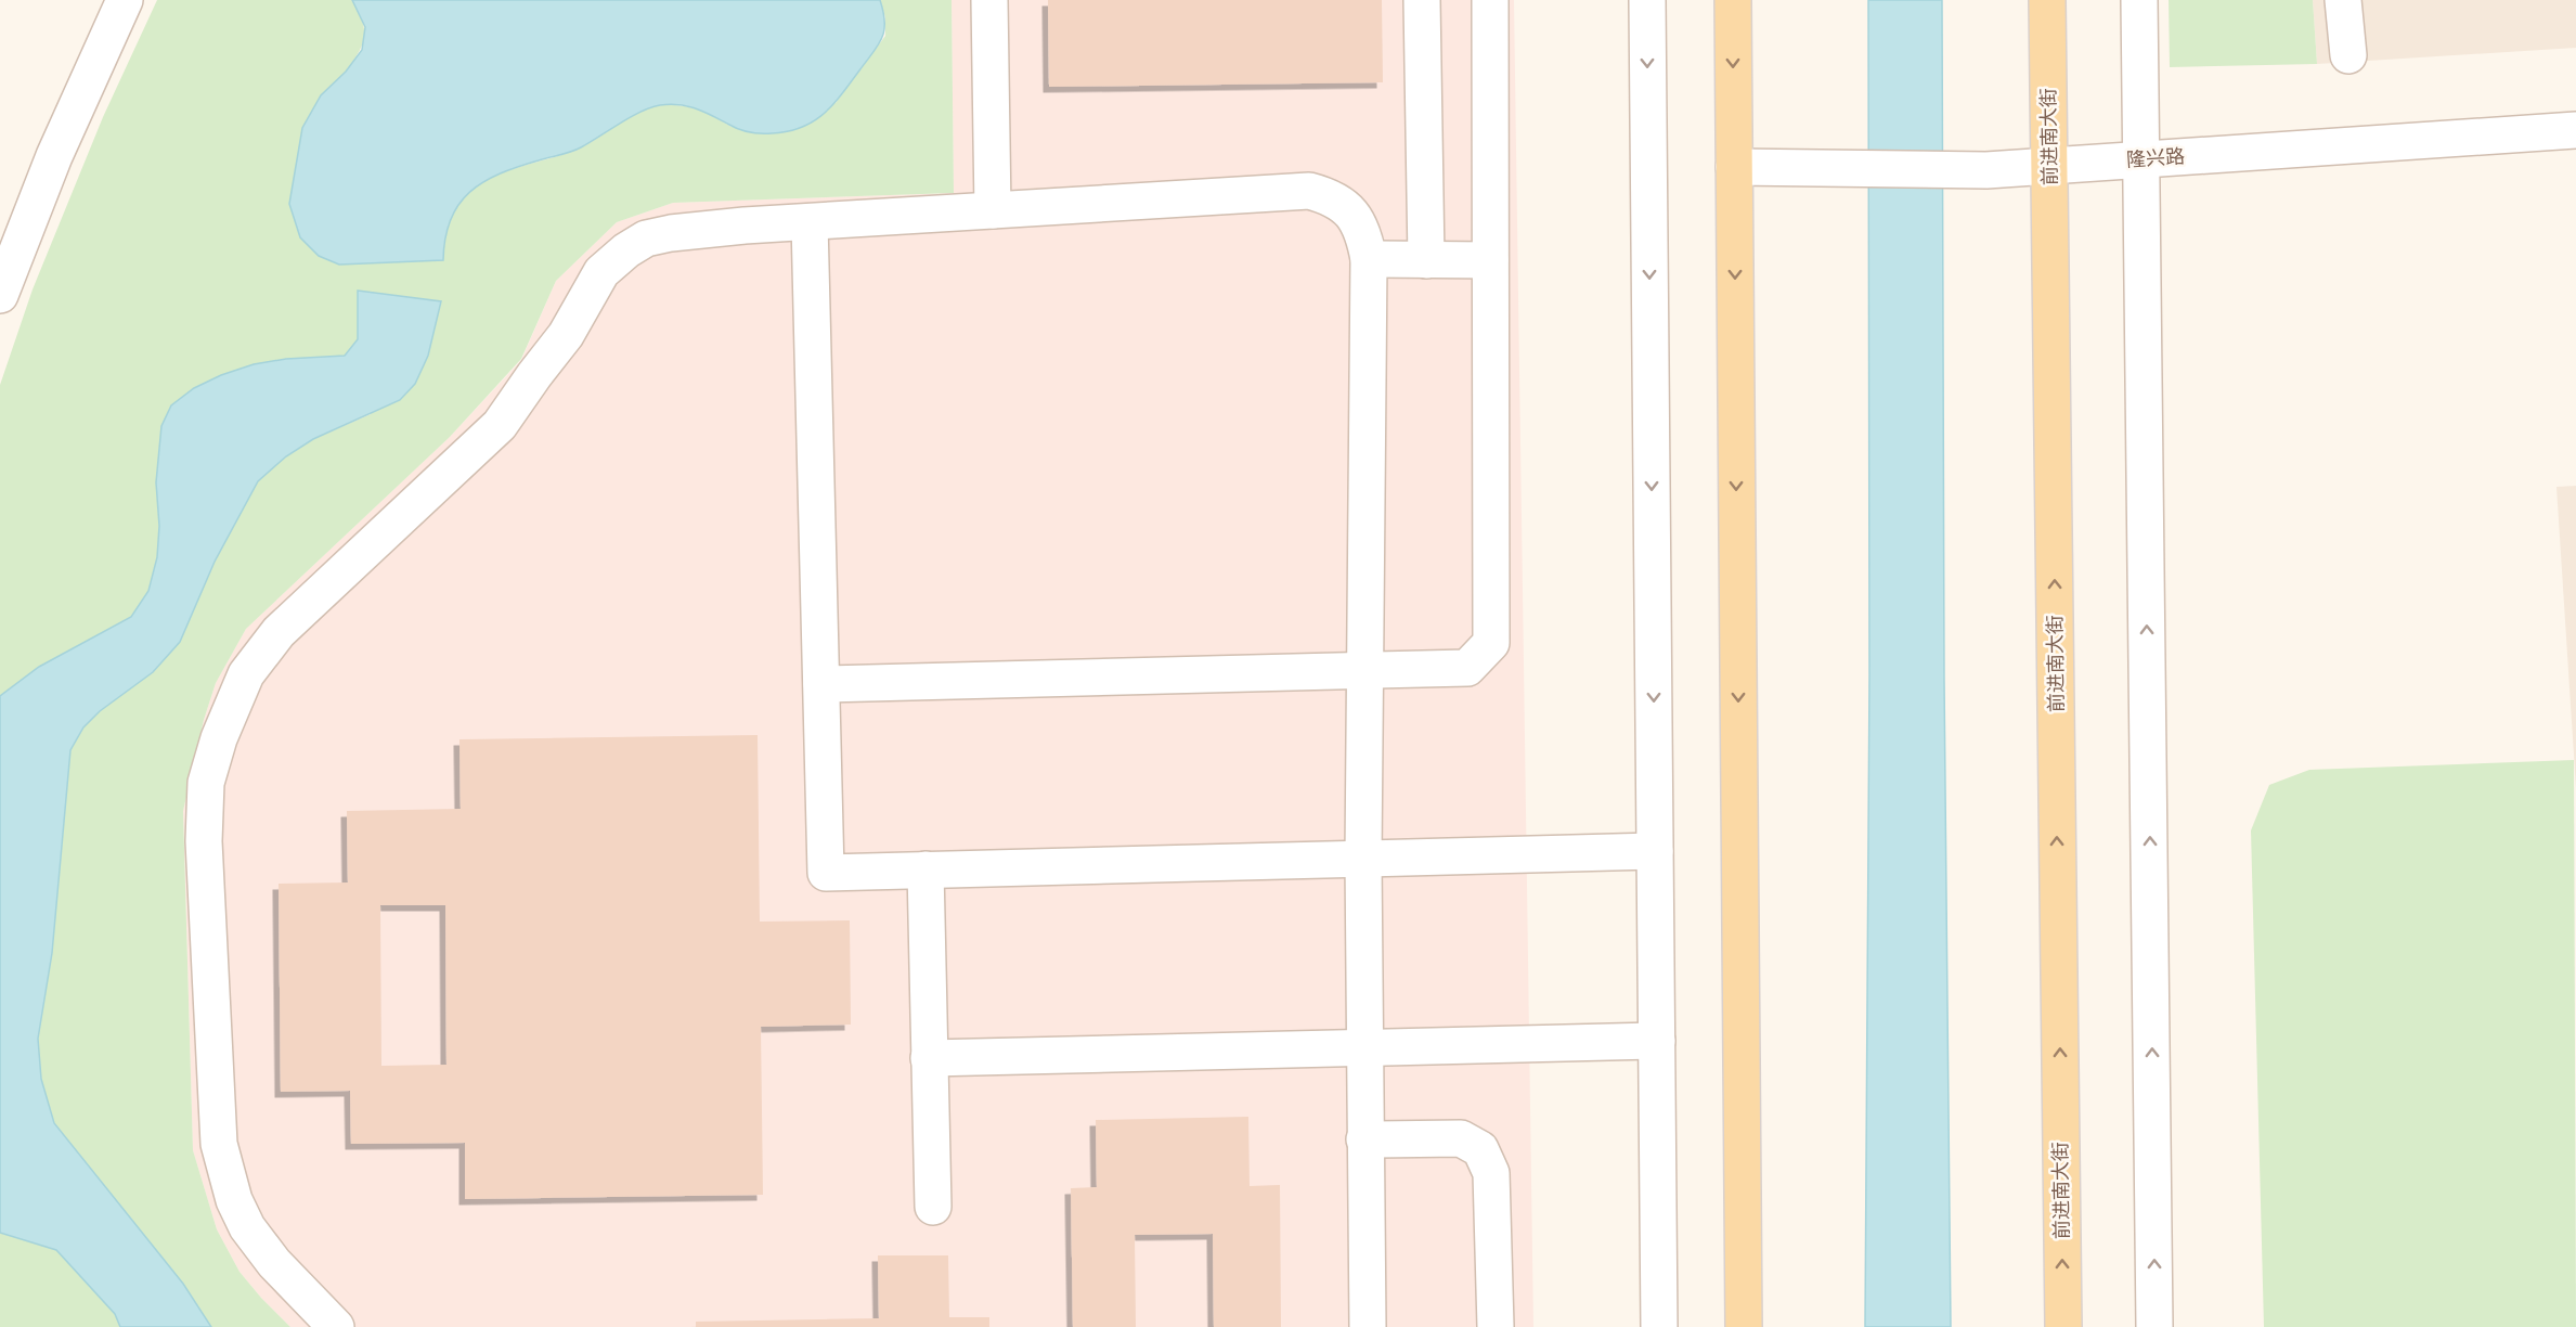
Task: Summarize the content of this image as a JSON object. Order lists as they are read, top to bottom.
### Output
{
  "streets": {
    "main road": ["前进南大街"],
    "street": ["隆兴路"]
  },
  "crossings": [
    ["前进南大街", "隆兴路"]
  ]
}
